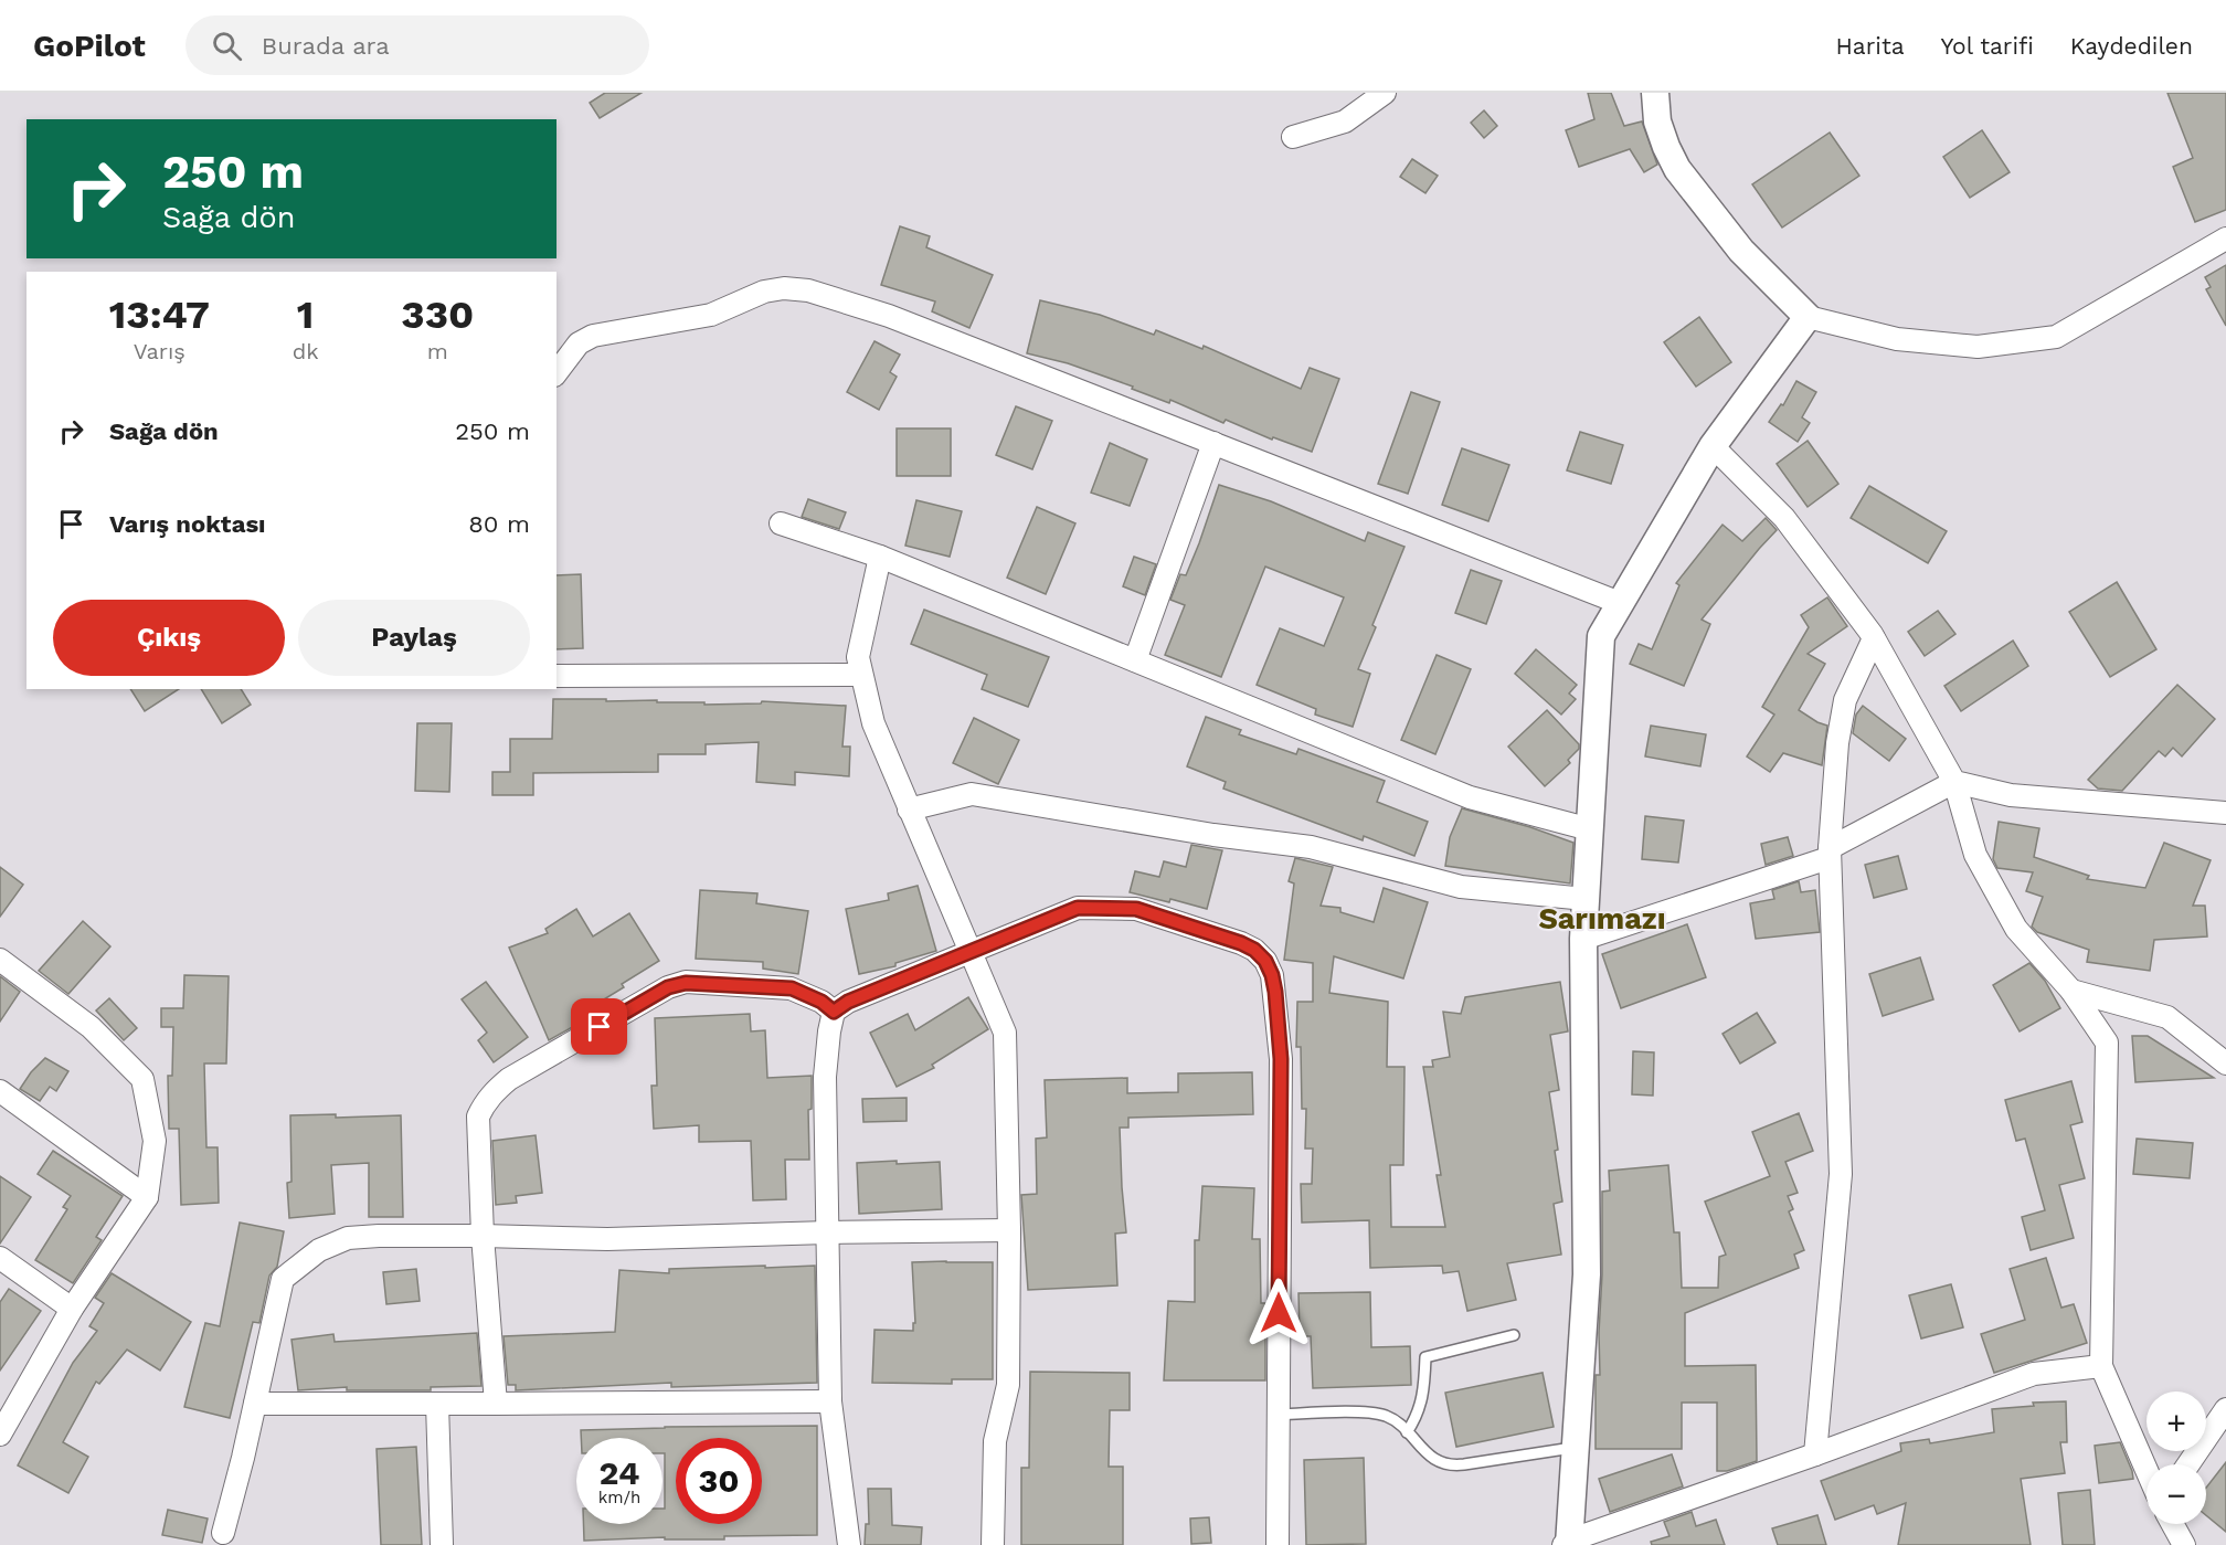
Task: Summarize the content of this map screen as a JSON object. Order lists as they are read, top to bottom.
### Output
{
  "districts": ["Sarımazı"],
  "page": {
    "header": "GoPilot",
    "search": "Burada ara",
    "nav": ["Harita", "Yol tarifi", "Kaydedilen"],
    "turn": ["250 m", "Sağa dön"],
    "eta": [
      "13:47",
      "Varış",
      "1",
      "dk",
      "330",
      "m"
    ],
    "list": [
      {
        "name": "Sağa dön",
        "value": "250 m"
      },
      {
        "name": "Varış noktası",
        "value": "80 m"
      }
    ],
    "buttons": ["Çıkış", "Paylaş"],
    "map_buttons": ["+", "−"],
    "speed": "24 km/h",
    "limit": "30"
  }
}
